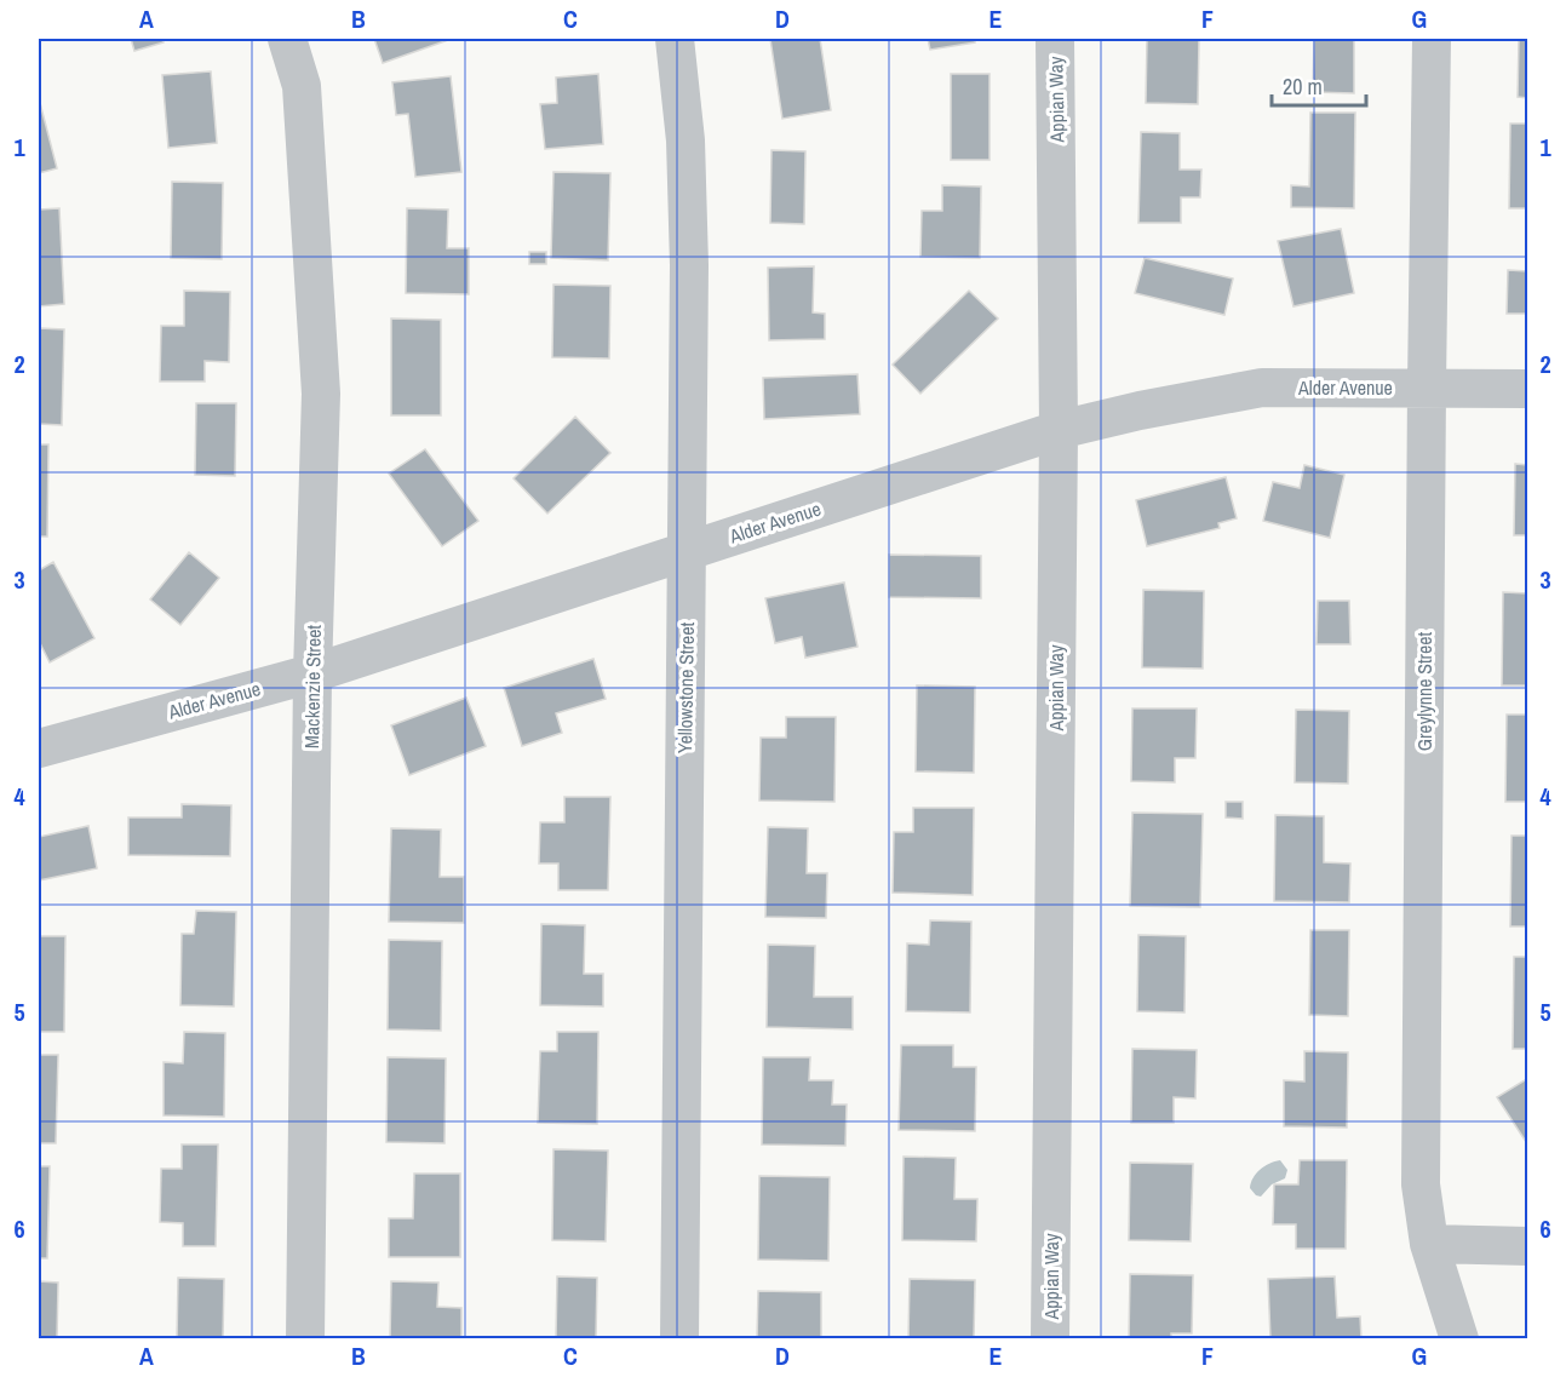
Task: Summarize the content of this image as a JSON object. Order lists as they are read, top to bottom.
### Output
{
  "streets": {
    "street": [
      "Appian Way",
      "Alder Avenue",
      "Mackenzie Street",
      "Yellowstone Street",
      "Greylynne Street"
    ]
  },
  "crossings": [
    ["Appian Way", "Alder Avenue"],
    ["Alder Avenue", "Mackenzie Street"],
    ["Alder Avenue", "Yellowstone Street"],
    ["Alder Avenue", "Greylynne Street"]
  ],
  "scale_bar": "20 m",
  "grid": {
    "columns": [
      "A",
      "B",
      "C",
      "D",
      "E",
      "F",
      "G"
    ],
    "rows": [
      "1",
      "2",
      "3",
      "4",
      "5",
      "6"
    ]
  }
}
